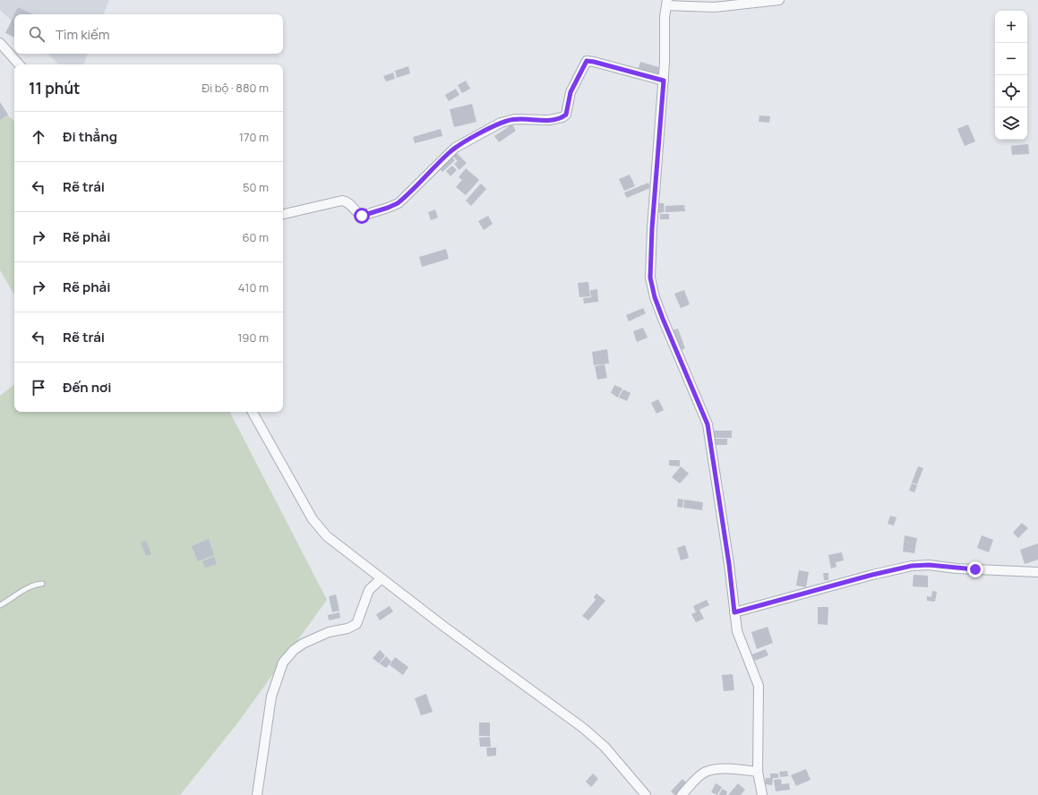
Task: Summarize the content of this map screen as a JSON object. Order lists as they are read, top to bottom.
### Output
{
  "page": {
    "map_buttons": ["+", "−"],
    "search": "Tìm kiếm",
    "heading": ["11 phút", "Đi bộ · 880 m"],
    "list": [
      ["Đi thẳng", "170 m"],
      ["Rẽ trái", "50 m"],
      ["Rẽ phải", "60 m"],
      ["Rẽ phải", "410 m"],
      ["Rẽ trái", "190 m"],
      "Đến nơi"
    ]
  }
}
